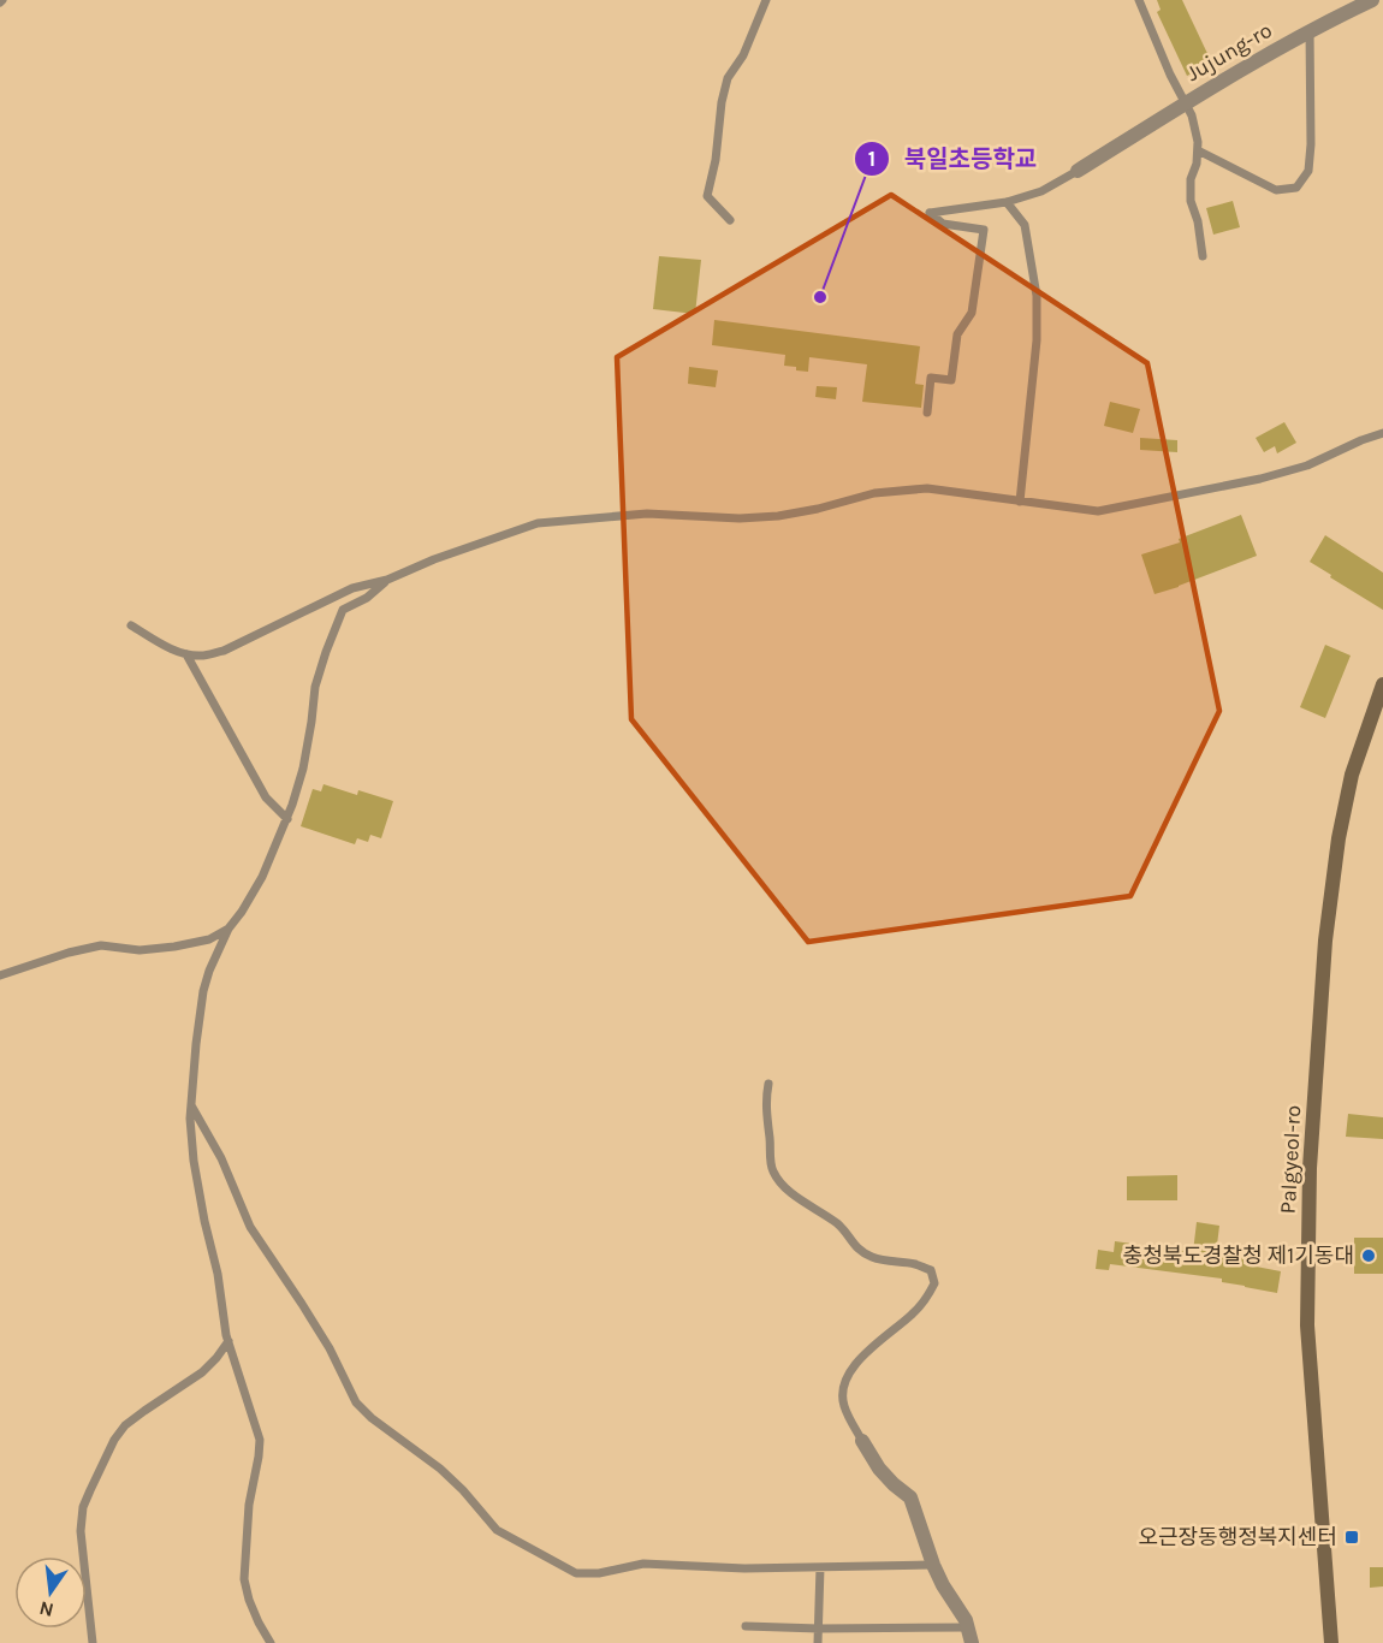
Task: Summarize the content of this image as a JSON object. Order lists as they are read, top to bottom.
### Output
{
  "streets": {
    "street": ["Jujung-ro", "Palgyeol-ro"]
  },
  "places": {
    "other": ["북일초등학교", "충청북도경찰청 제1기동대"],
    "transit": ["오근장동행정복지센터"]
  },
  "north": "bottom"
}
